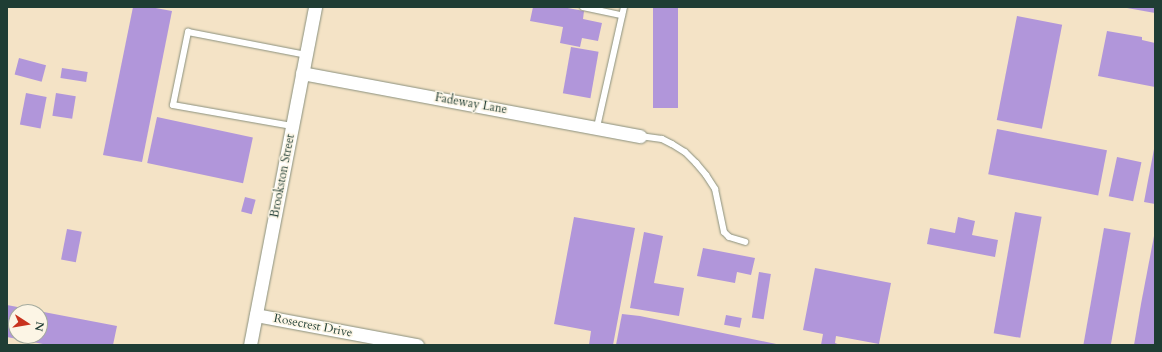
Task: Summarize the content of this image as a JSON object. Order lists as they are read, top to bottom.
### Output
{
  "streets": {
    "street": ["Fadeway Lane", "Brookston Street", "Rosecrest Drive"]
  },
  "crossings": [
    ["Fadeway Lane", "Brookston Street"],
    ["Brookston Street", "Rosecrest Drive"]
  ],
  "north": "right"
}
